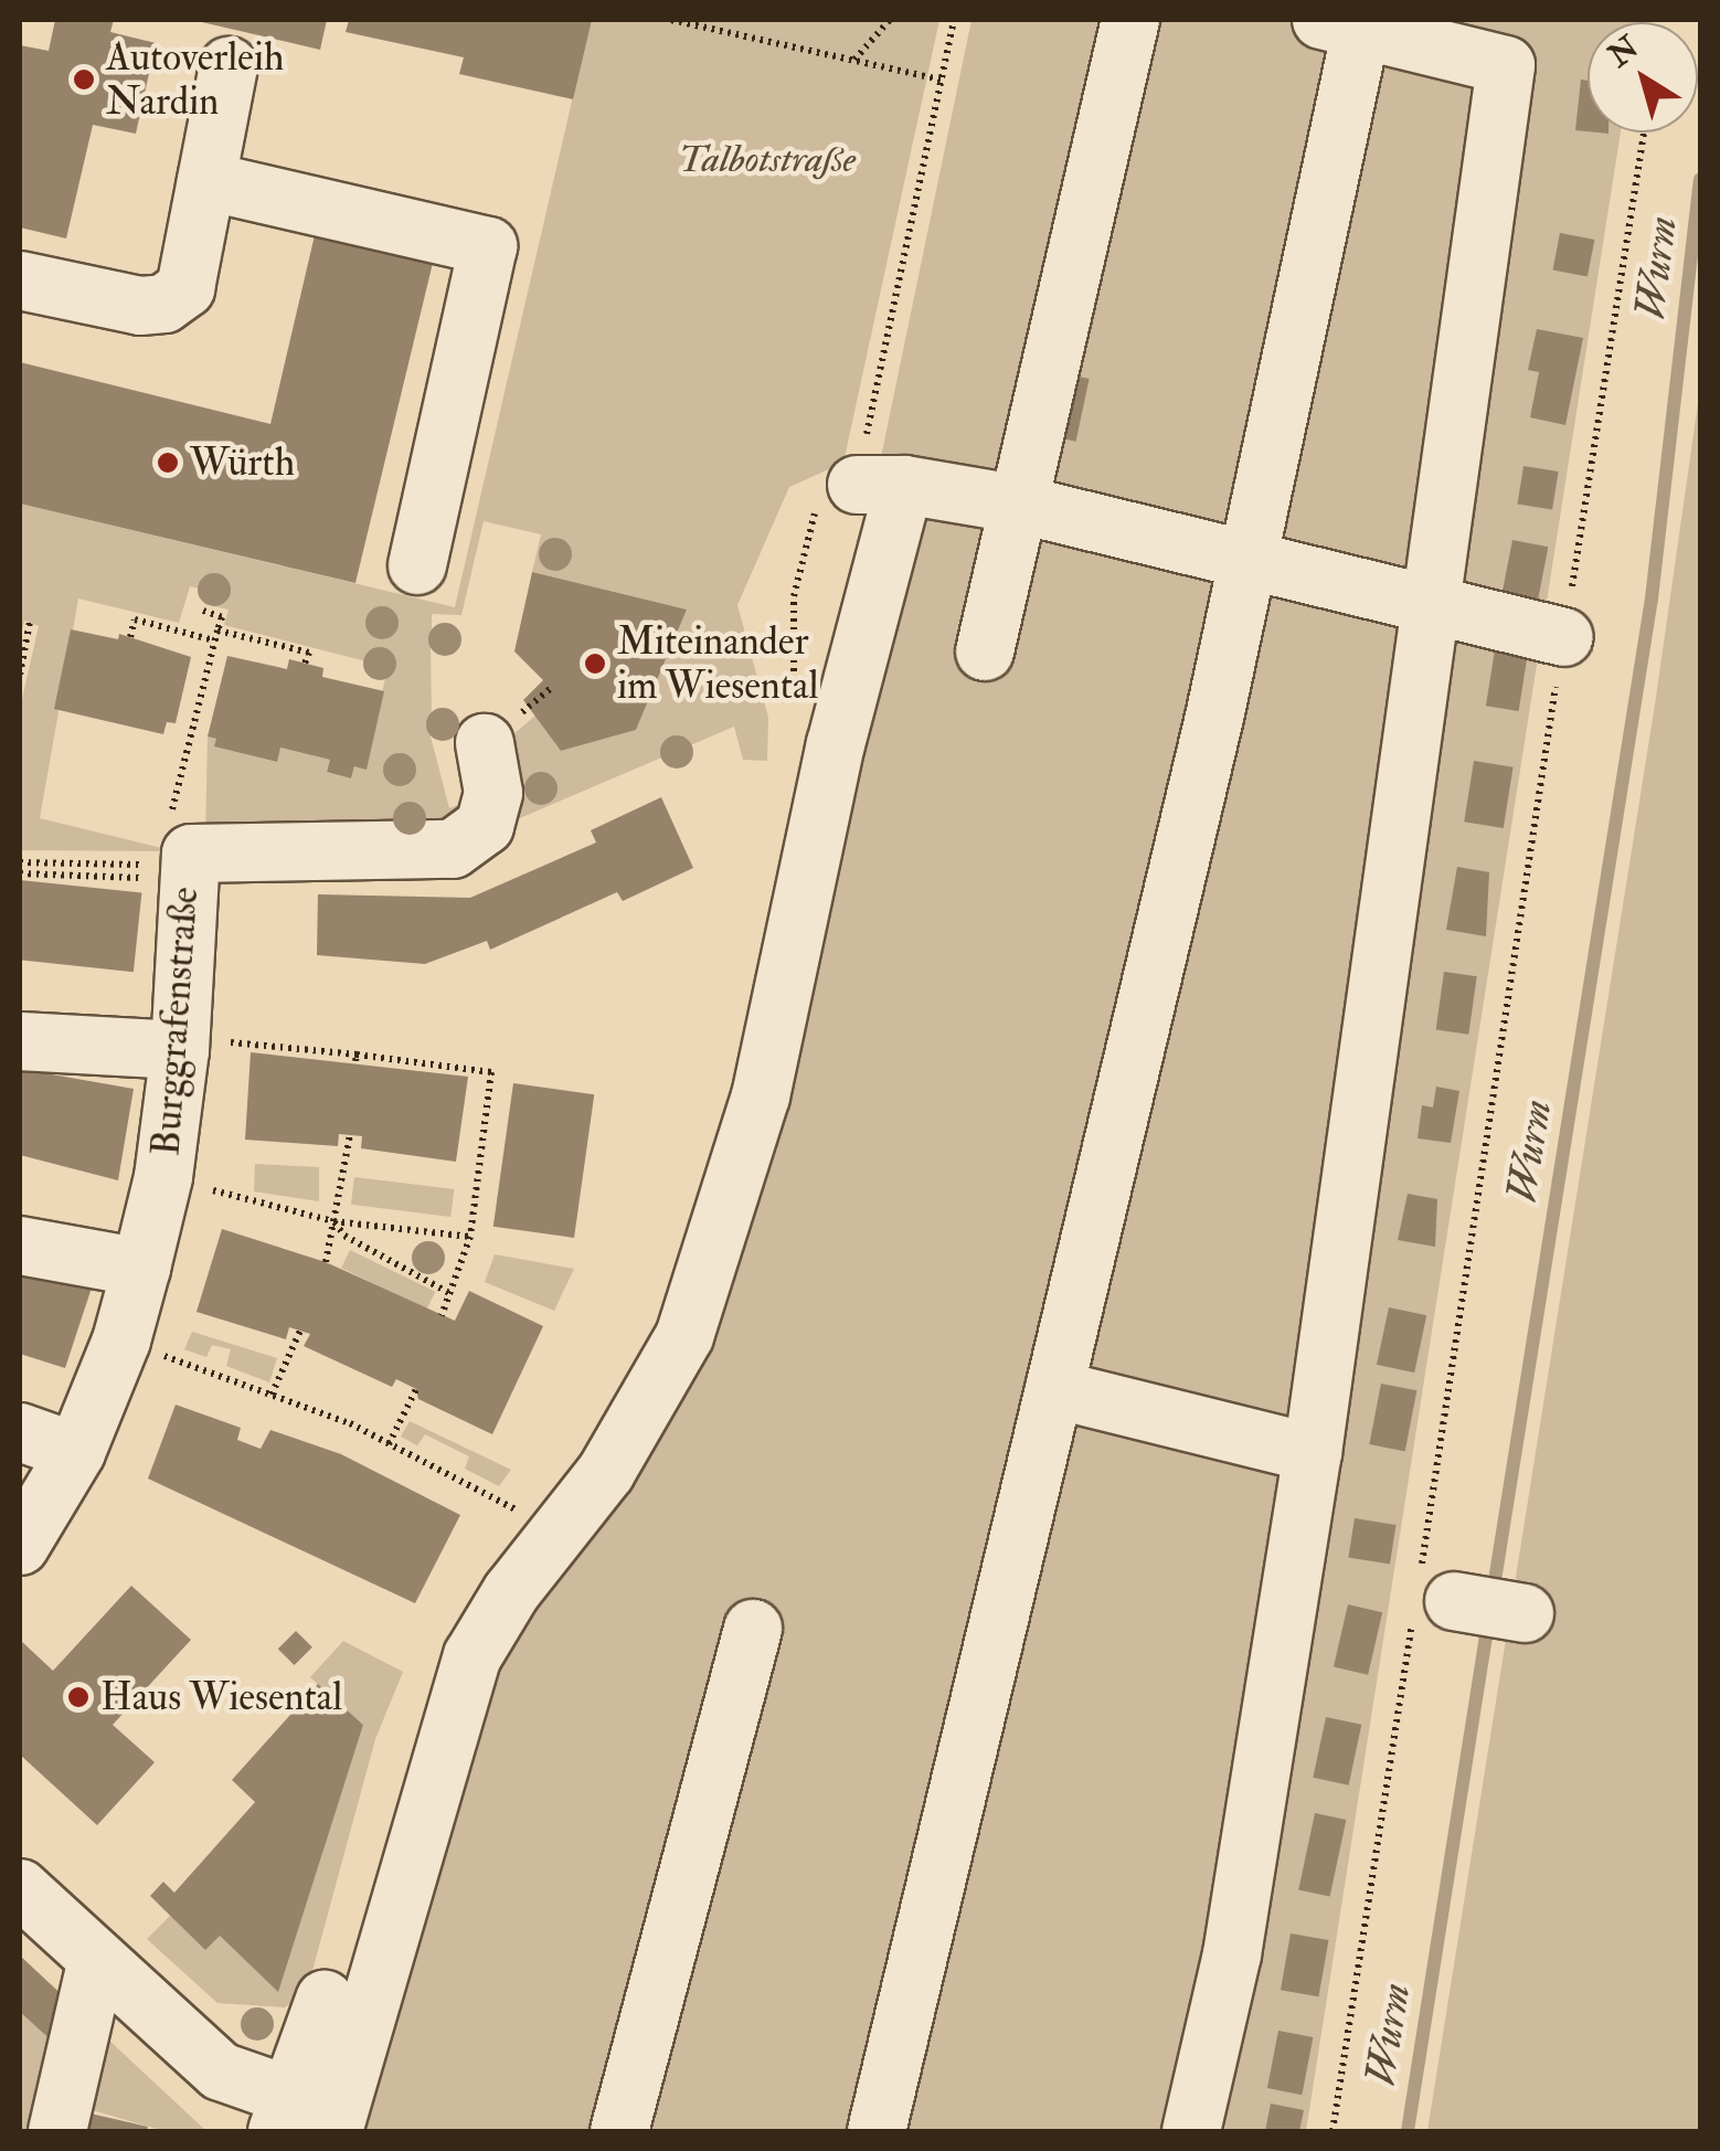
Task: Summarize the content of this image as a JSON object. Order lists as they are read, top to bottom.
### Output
{
  "streets": {
    "street": ["Burggrafenstraße"]
  },
  "water": ["Wurm"],
  "parks": ["Talbotstraße"],
  "places": [
    "Autoverleih Nardin",
    "Würth",
    "Miteinander im Wiesental",
    "Haus Wiesental"
  ],
  "north": "top left"
}
